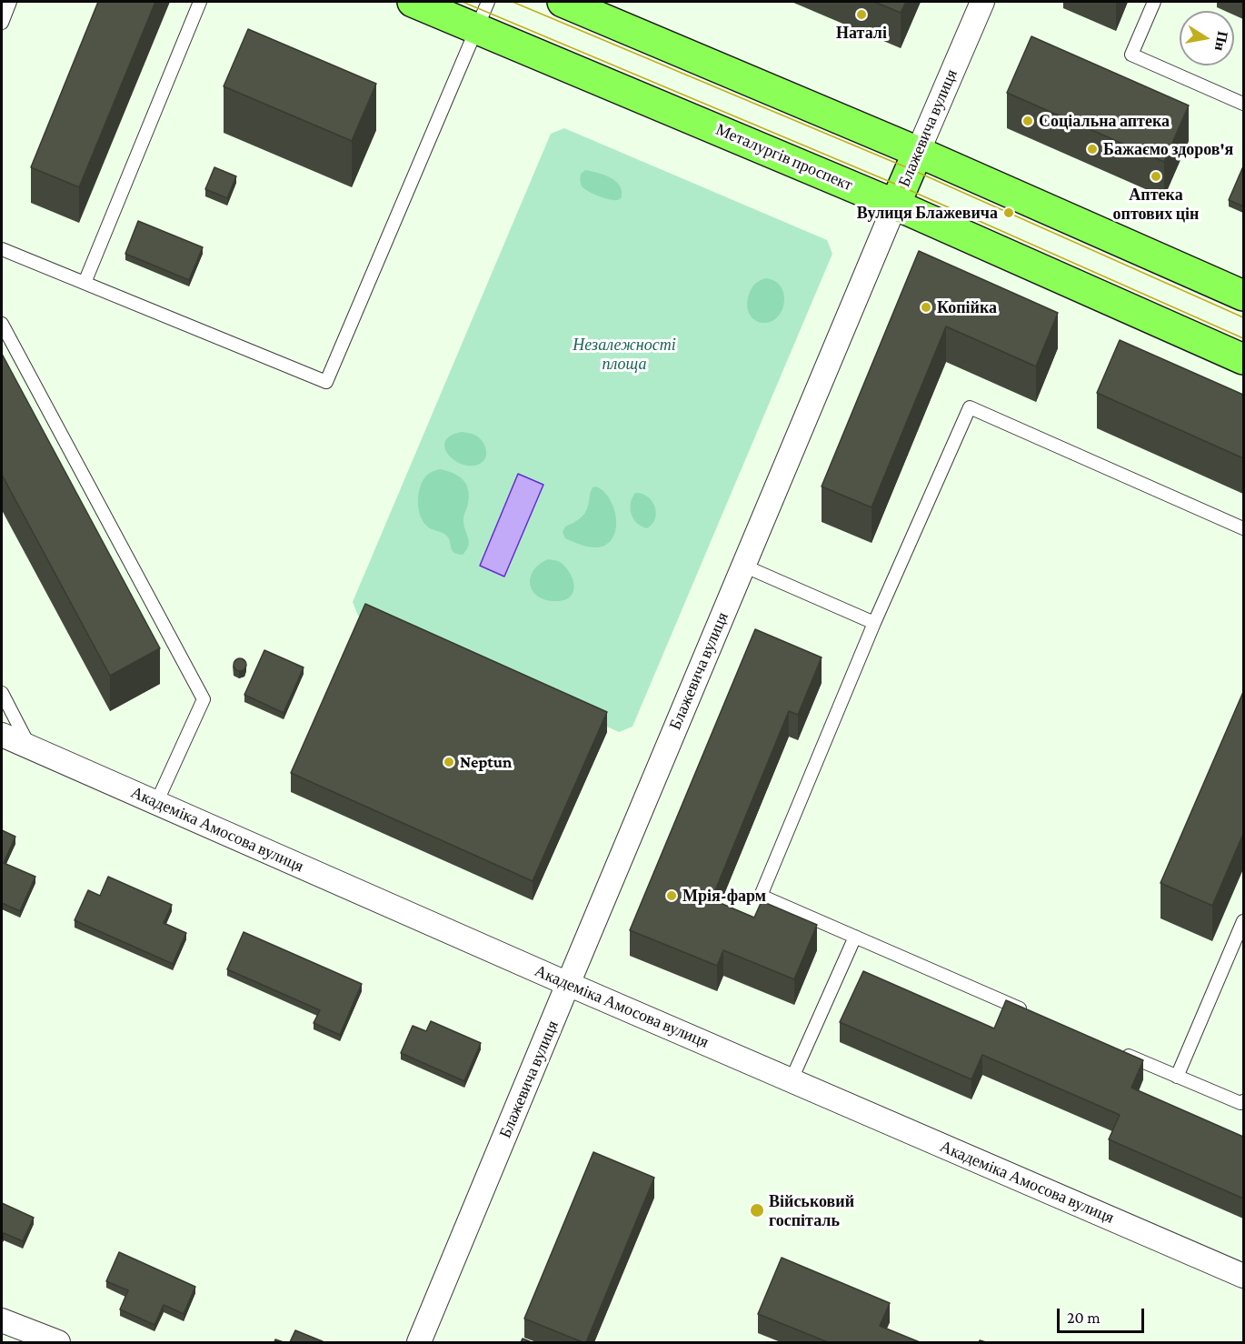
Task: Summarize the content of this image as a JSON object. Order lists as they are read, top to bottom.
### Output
{
  "streets": {
    "main road": ["Блажевича вулиця", "Металургів проспект"],
    "street": ["Академіка Амосова вулиця"]
  },
  "crossings": [
    ["Блажевича вулиця", "Металургів проспект"],
    ["Блажевича вулиця", "Академіка Амосова вулиця"]
  ],
  "parks": ["Незалежності площа"],
  "places": [
    "Наталі",
    "Соціальна аптека",
    "Бажаємо здоров'я",
    "Аптека оптових цін",
    "Вулиця Блажевича",
    "Копійка",
    "Neptun",
    "Мрія-фарм",
    "Військовий госпіталь"
  ],
  "scale_bar": "20 m",
  "north": "right"
}
